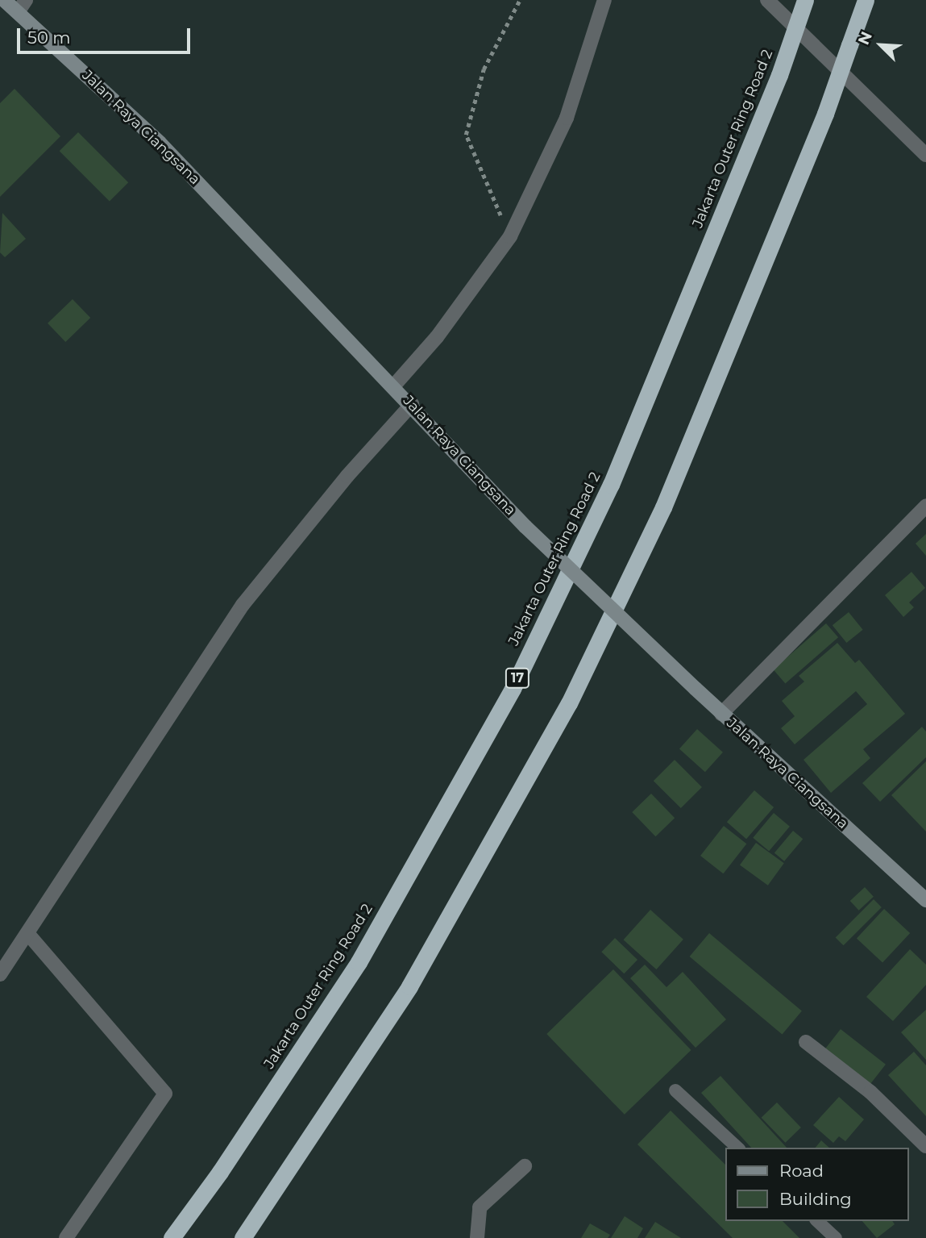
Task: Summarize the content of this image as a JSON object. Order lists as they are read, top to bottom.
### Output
{
  "streets": {
    "highway": ["Jakarta Outer Ring Road 2", "17"],
    "main road": ["Jalan Raya Ciangsana"]
  },
  "legend": ["Road", "Building"],
  "scale_bar": "50 m",
  "north": "top left"
}
